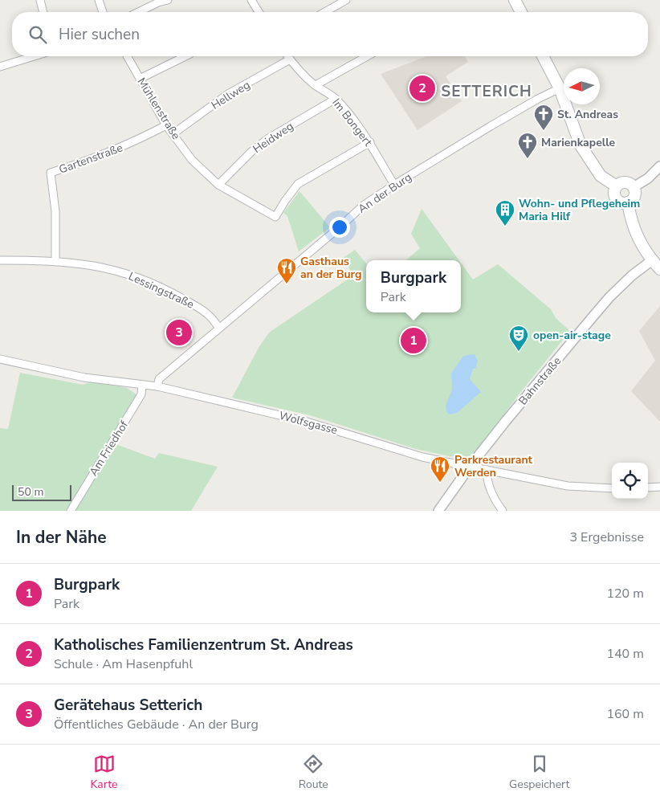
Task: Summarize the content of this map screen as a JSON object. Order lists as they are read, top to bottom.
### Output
{
  "streets": {
    "street": [
      "Hellweg",
      "Mühlenstraße",
      "Im Bongert",
      "Heidweg",
      "Gartenstraße",
      "An der Burg",
      "Lessingstraße",
      "Bahnstraße",
      "Wolfsgasse",
      "Am Friedhof"
    ]
  },
  "crossings": [
    ["Hellweg", "Mühlenstraße"],
    ["Hellweg", "Im Bongert"],
    ["Mühlenstraße", "Im Bongert"],
    ["Mühlenstraße", "Heidweg"],
    ["Mühlenstraße", "Gartenstraße"],
    ["Im Bongert", "Heidweg"],
    ["Im Bongert", "An der Burg"],
    ["Gartenstraße", "Lessingstraße"],
    ["An der Burg", "Lessingstraße"],
    ["An der Burg", "Wolfsgasse"],
    ["Bahnstraße", "Wolfsgasse"],
    ["Wolfsgasse", "Am Friedhof"]
  ],
  "districts": ["SETTERICH"],
  "places": {
    "church": ["St. Andreas", "Marienkapelle"],
    "building": ["Wohn- und Pflegeheim Maria Hilf"],
    "restaurant": ["Gasthaus an der Burg", "Parkrestaurant Werden"],
    "theatre": ["open-air-stage"]
  },
  "scale_bar": "50 m",
  "north": "left",
  "page": {
    "search": "Hier suchen",
    "pins": ["2", "3", "1"],
    "popup": ["Burgpark", "Park"],
    "scale": "50 m",
    "heading": ["In der Nähe", "3 Ergebnisse"],
    "list": [
      {
        "mark": "1",
        "name": "Burgpark",
        "note": "Park",
        "value": "120 m"
      },
      {
        "mark": "2",
        "name": "Katholisches Familienzentrum St. Andreas",
        "note": "Schule · Am Hasenpfuhl",
        "value": "140 m"
      },
      {
        "mark": "3",
        "name": "Gerätehaus Setterich",
        "note": "Öffentliches Gebäude · An der Burg",
        "value": "160 m"
      }
    ],
    "nav": ["Karte", "Route", "Gespeichert"]
  }
}
